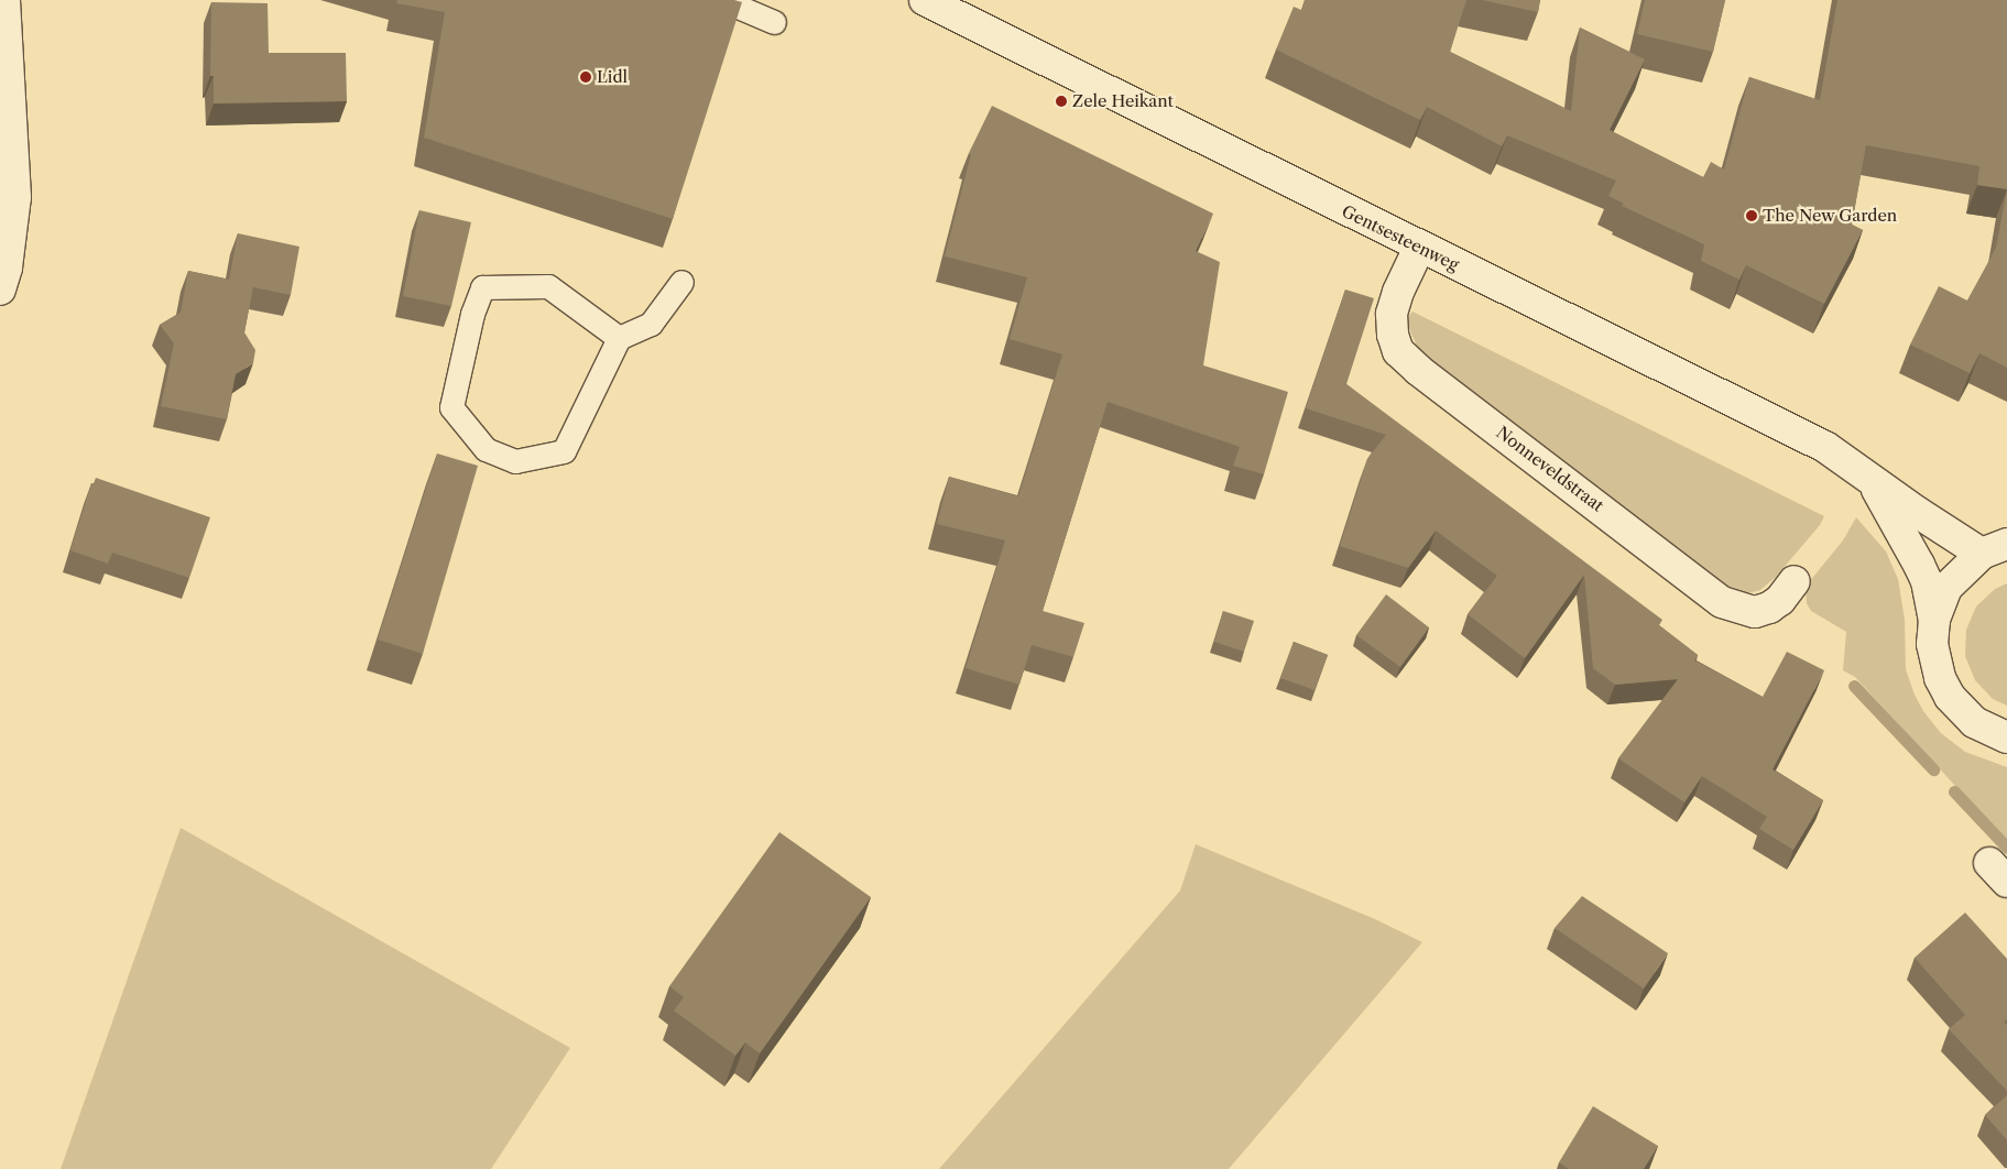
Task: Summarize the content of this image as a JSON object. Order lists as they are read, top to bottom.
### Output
{
  "streets": {
    "main road": ["Gentsesteenweg", "Nonneveldstraat"]
  },
  "crossings": [
    ["Gentsesteenweg", "Nonneveldstraat"]
  ],
  "places": ["Lidl", "Zele Heikant", "The New Garden"]
}
